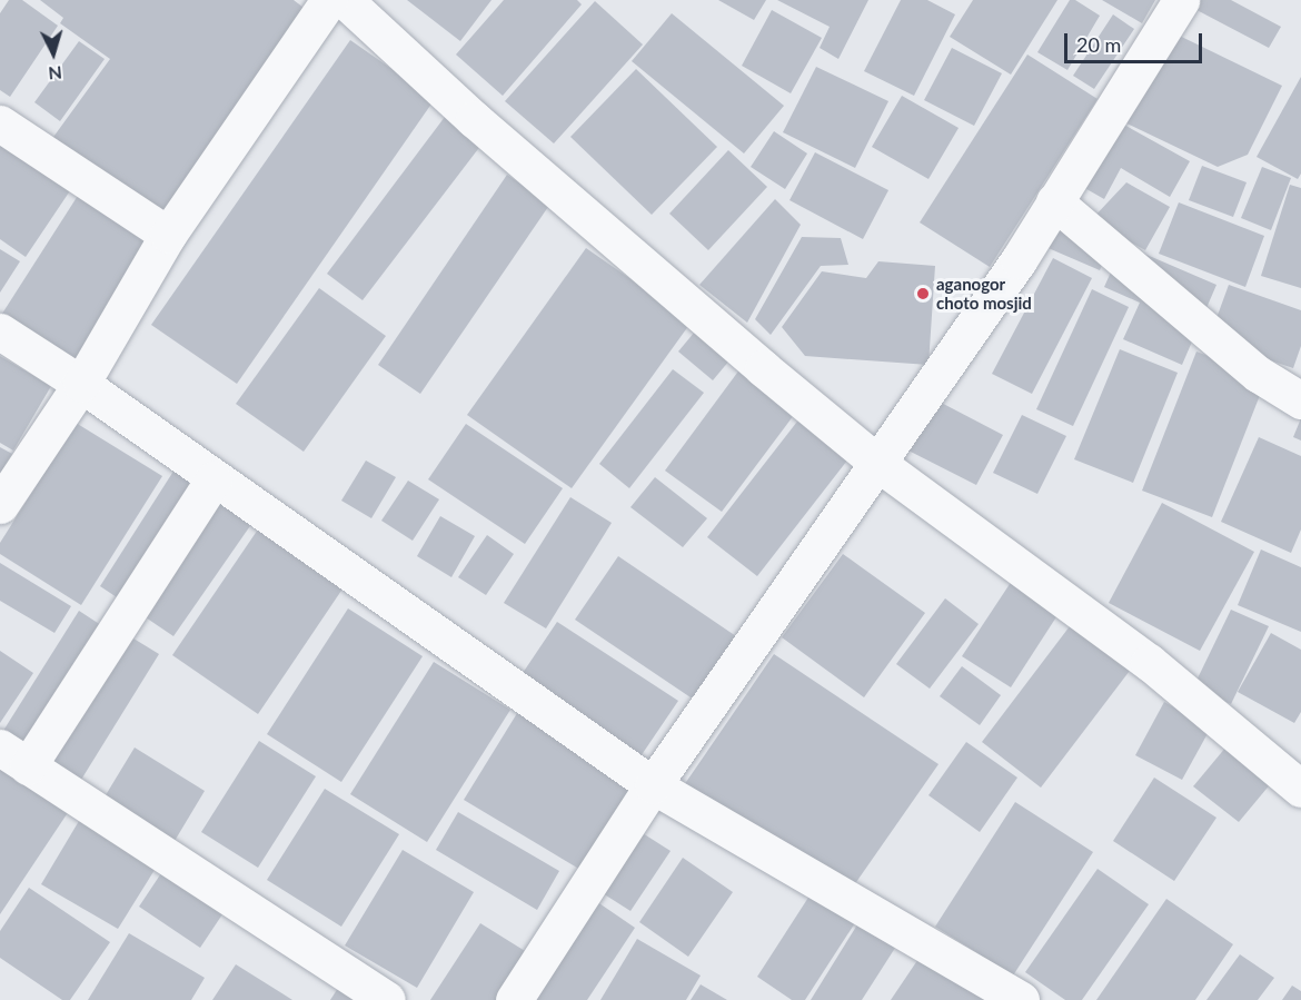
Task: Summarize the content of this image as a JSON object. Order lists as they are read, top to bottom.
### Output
{
  "places": ["aganogor choto mosjid"],
  "scale_bar": "20 m",
  "north": "bottom"
}
